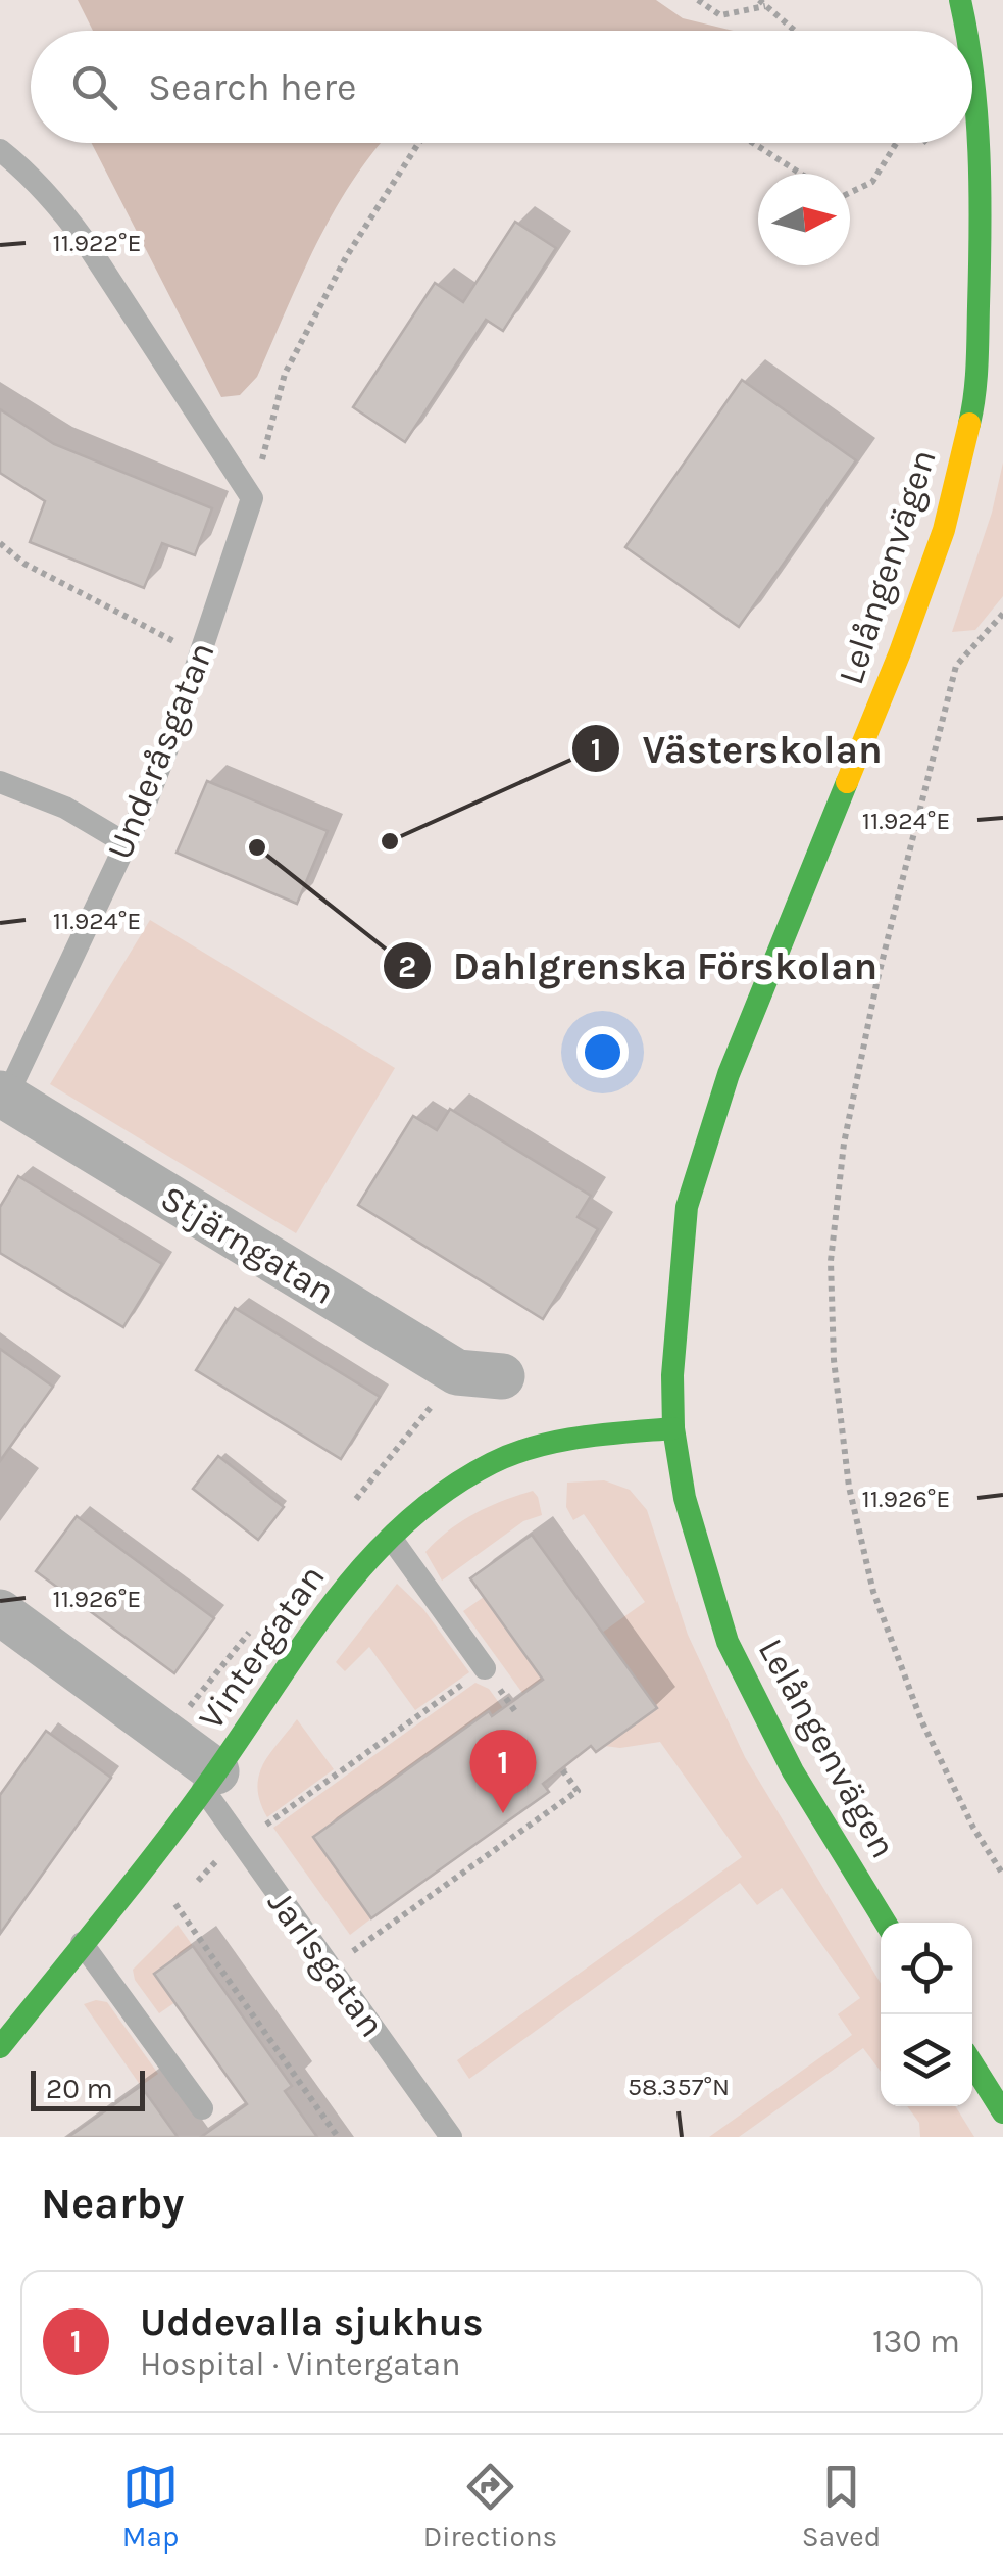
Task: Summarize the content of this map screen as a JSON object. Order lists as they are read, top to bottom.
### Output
{
  "streets": {
    "street": [
      "Lelångenvägen",
      "Stjärngatan",
      "Vintergatan",
      "Jarlsgatan"
    ],
    "lane": ["Underåsgatan"]
  },
  "crossings": [
    ["Lelångenvägen", "Vintergatan"],
    ["Underåsgatan", "Stjärngatan"],
    ["Vintergatan", "Jarlsgatan"]
  ],
  "places": ["Västerskolan", "Dahlgrenska Förskolan"],
  "scale_bar": "20 m",
  "north": "right",
  "page": {
    "search": "Search here",
    "pins": "1",
    "scale": "20 m",
    "heading": "Nearby",
    "list": [
      {
        "mark": "1",
        "name": "Uddevalla sjukhus",
        "note": "Hospital · Vintergatan",
        "value": "130 m"
      }
    ],
    "nav": ["Map", "Directions", "Saved"]
  },
  "coordinates": [
    "11.922°E",
    "11.924°E",
    "11.926°E",
    "58.357°N"
  ]
}
